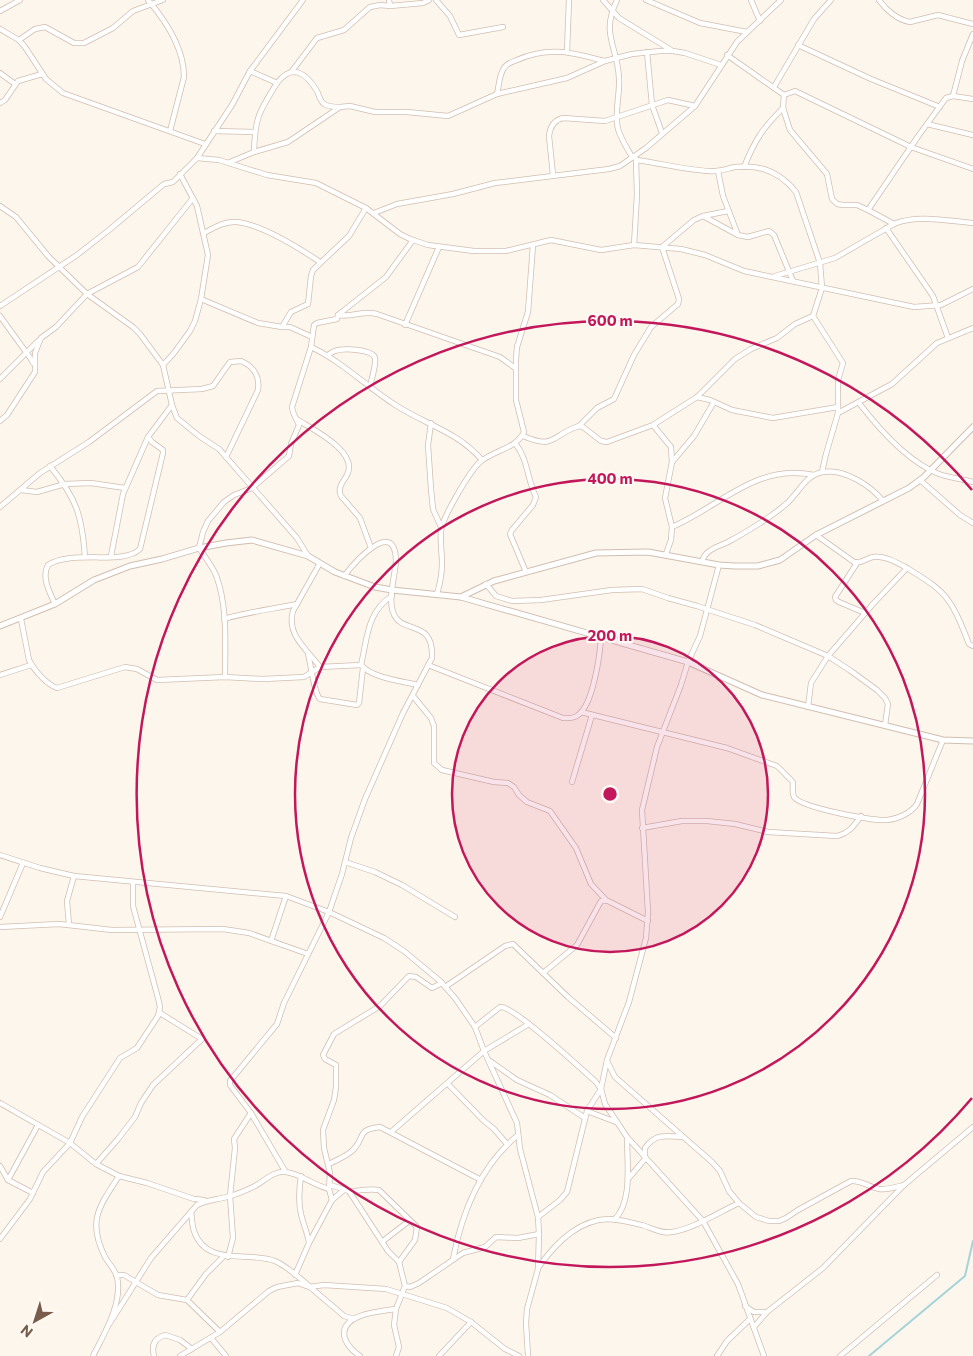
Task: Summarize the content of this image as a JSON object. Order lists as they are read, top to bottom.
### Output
{
  "north": "bottom left",
  "rings": ["600 m", "400 m", "200 m"]
}
